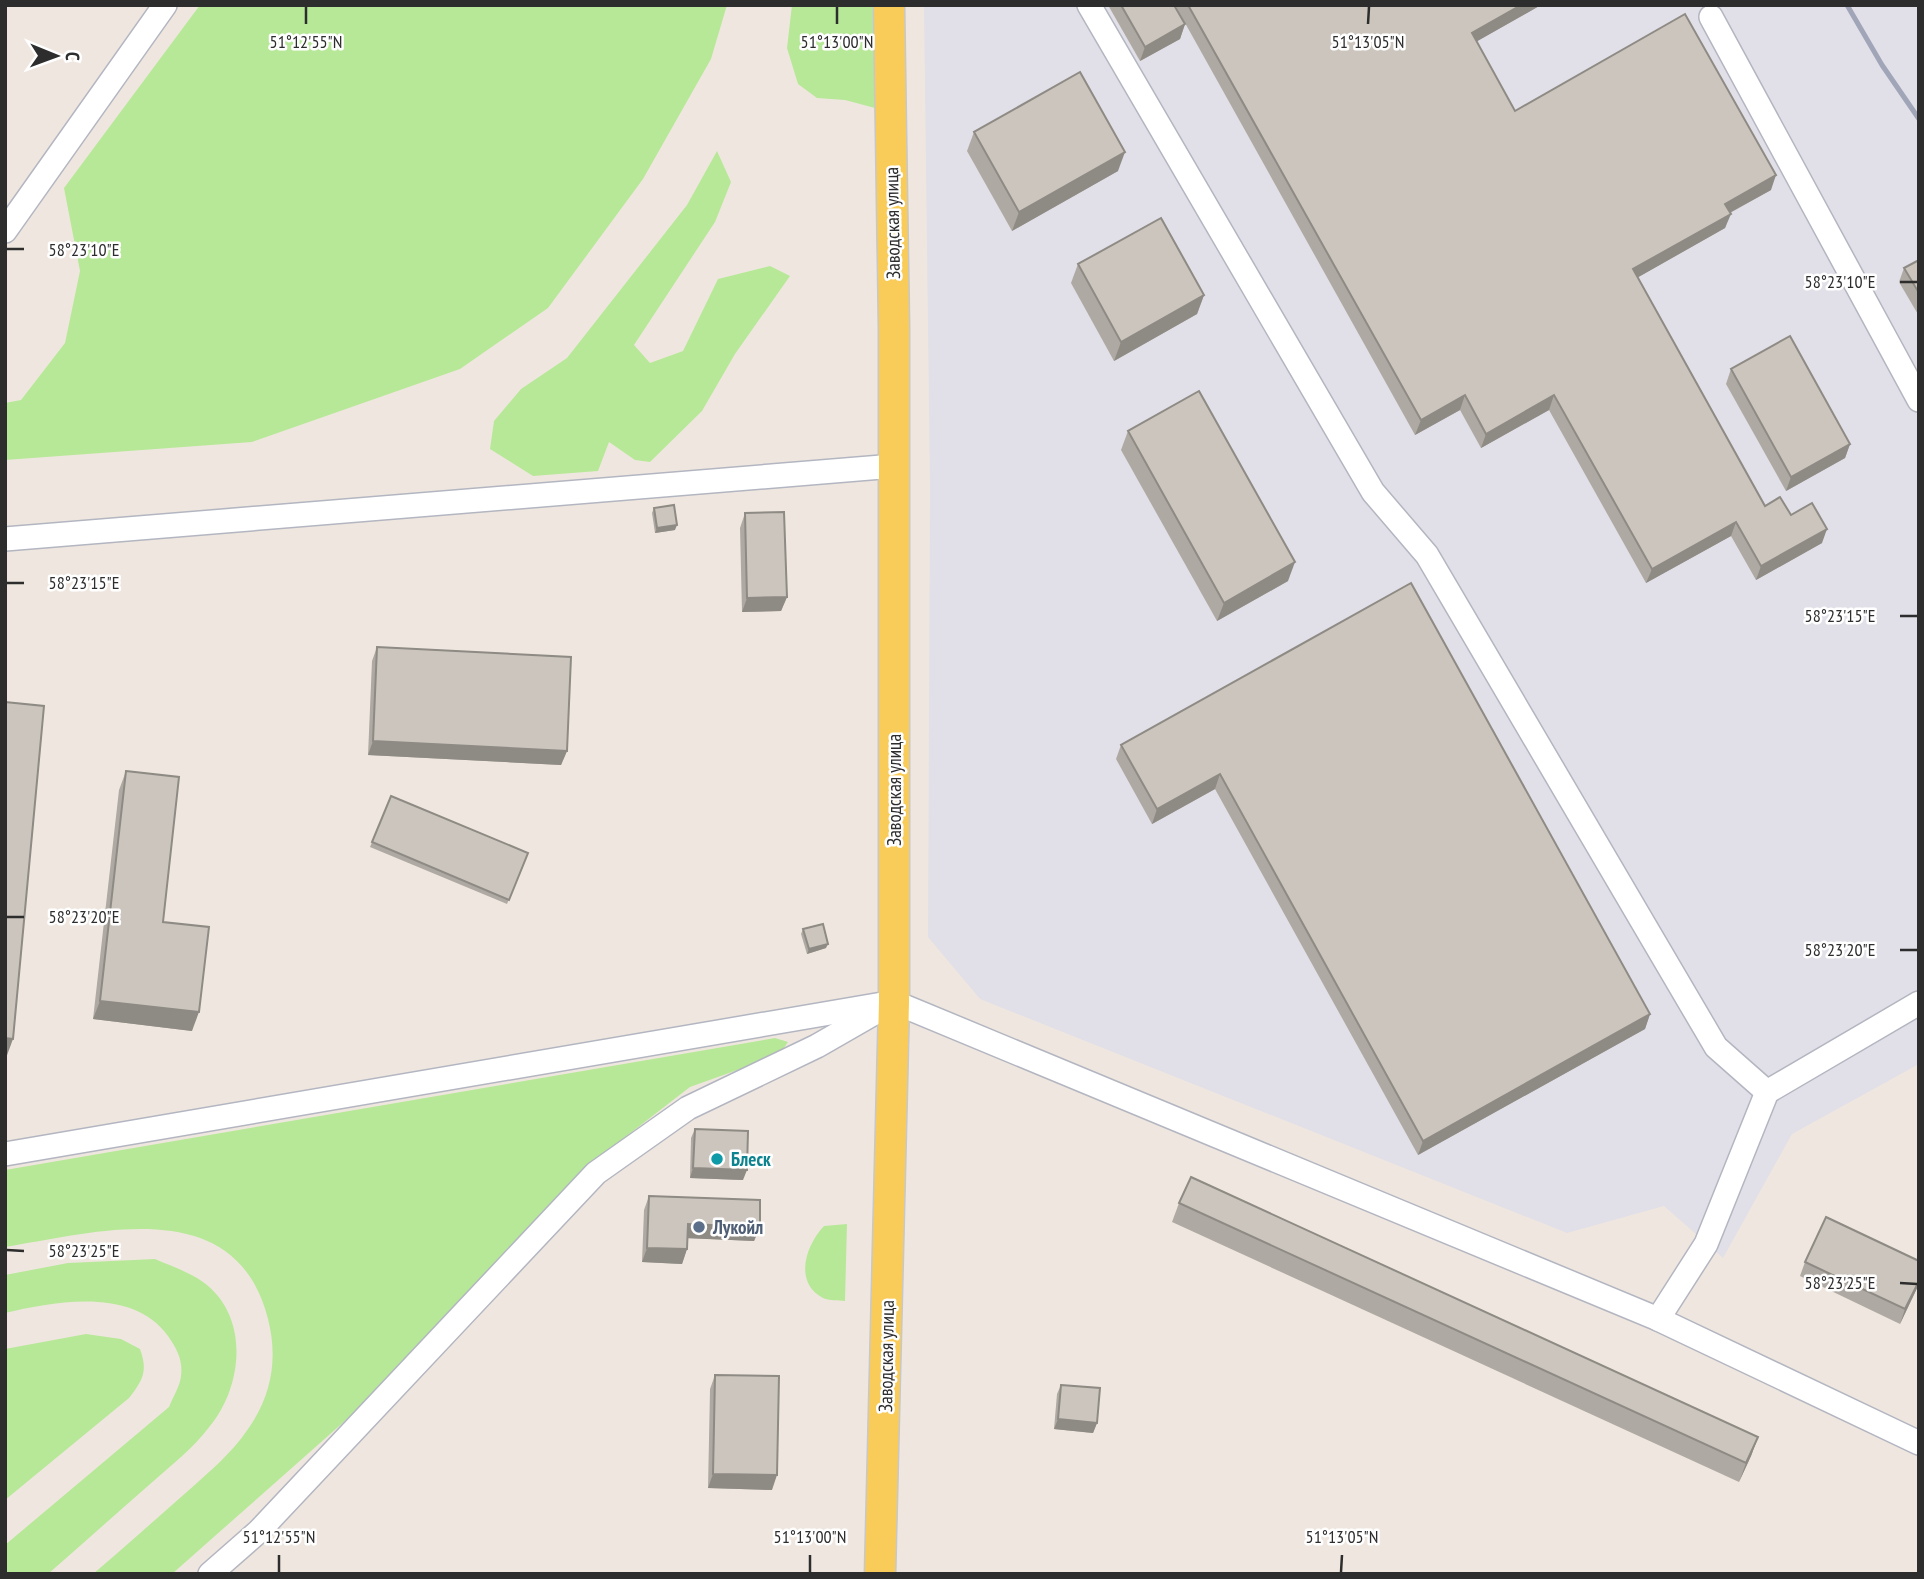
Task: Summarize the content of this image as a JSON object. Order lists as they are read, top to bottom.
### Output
{
  "streets": {
    "main road": ["Заводская улица"]
  },
  "places": ["Блеск", "Лукойл"],
  "north": "right",
  "coordinates": [
    "51°12'55\"N",
    "51°13'00\"N",
    "51°13'05\"N",
    "58°23'10\"E",
    "58°23'15\"E",
    "58°23'20\"E",
    "58°23'25\"E"
  ]
}
